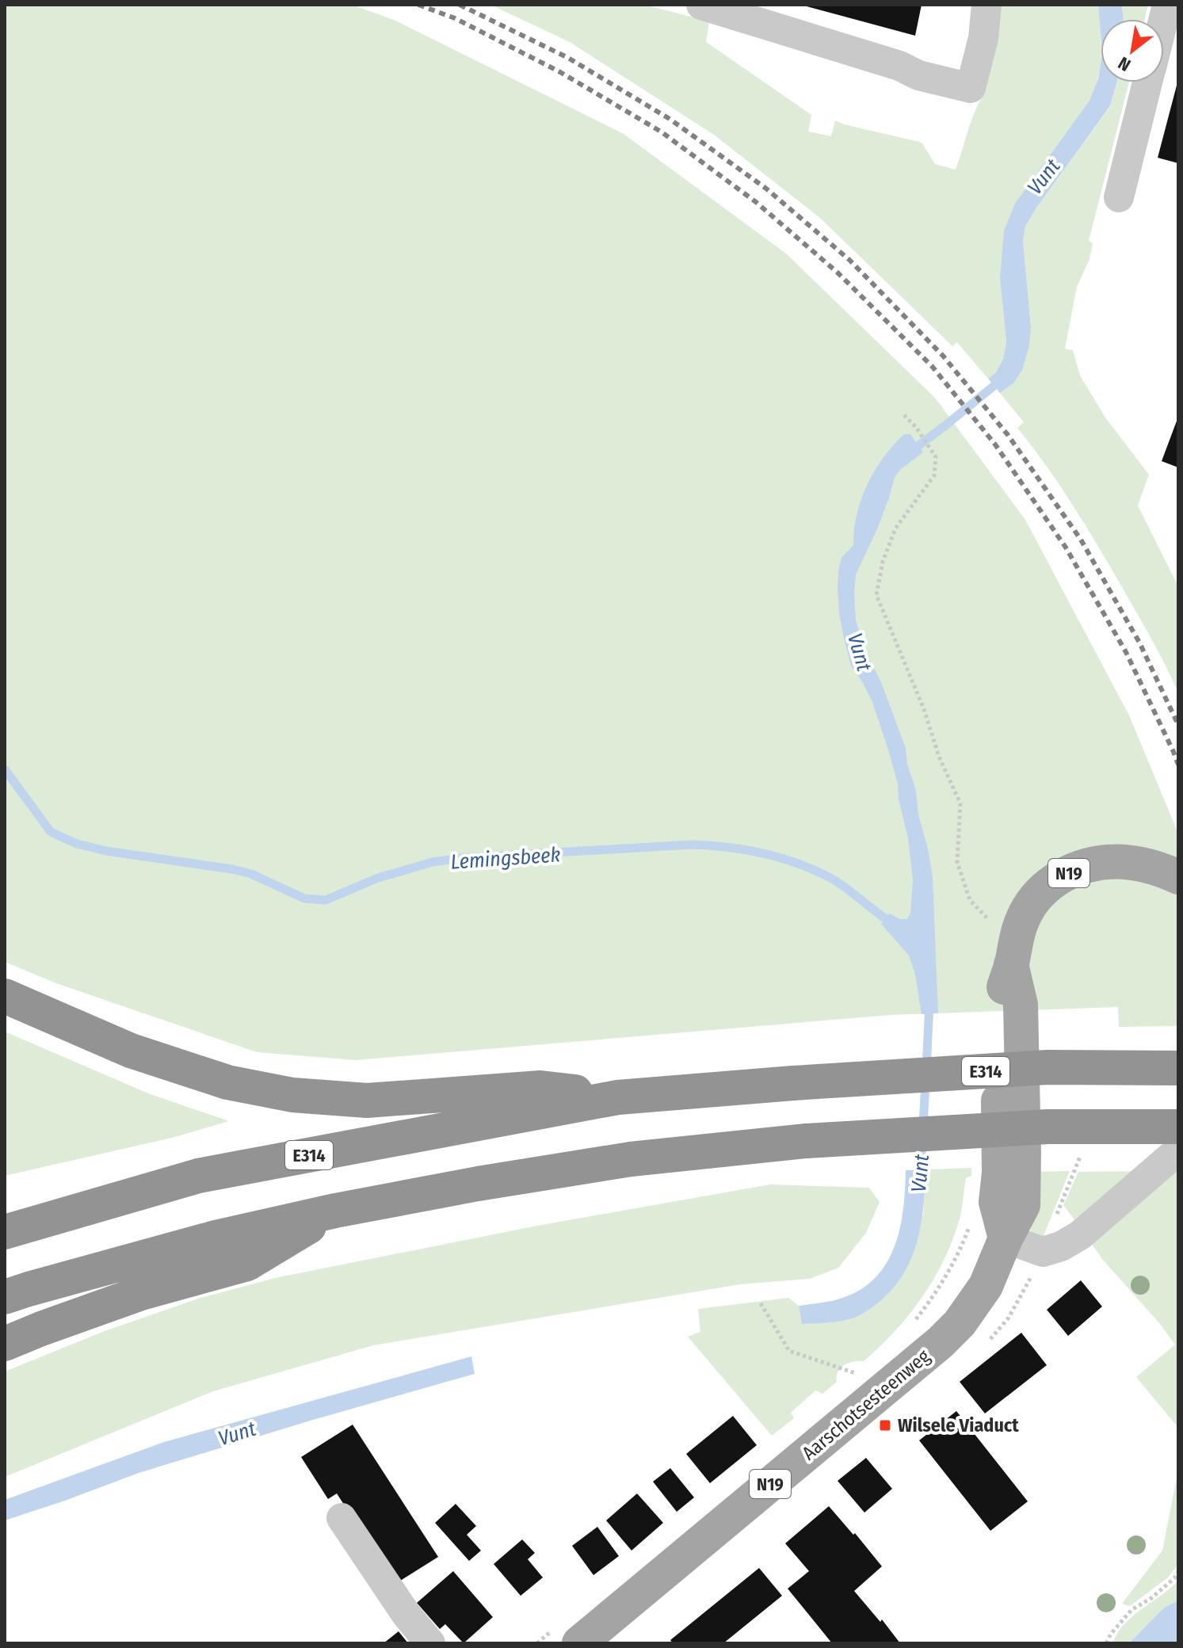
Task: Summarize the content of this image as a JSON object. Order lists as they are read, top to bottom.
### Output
{
  "streets": {
    "highway": ["E314"],
    "main road": ["N19", "Aarschotsesteenweg"]
  },
  "crossings": [
    ["N19", "Aarschotsesteenweg"]
  ],
  "water": ["Vunt", "Lemingsbeek"],
  "places": {
    "transit": ["Wilsele Viaduct"]
  },
  "north": "bottom left"
}
